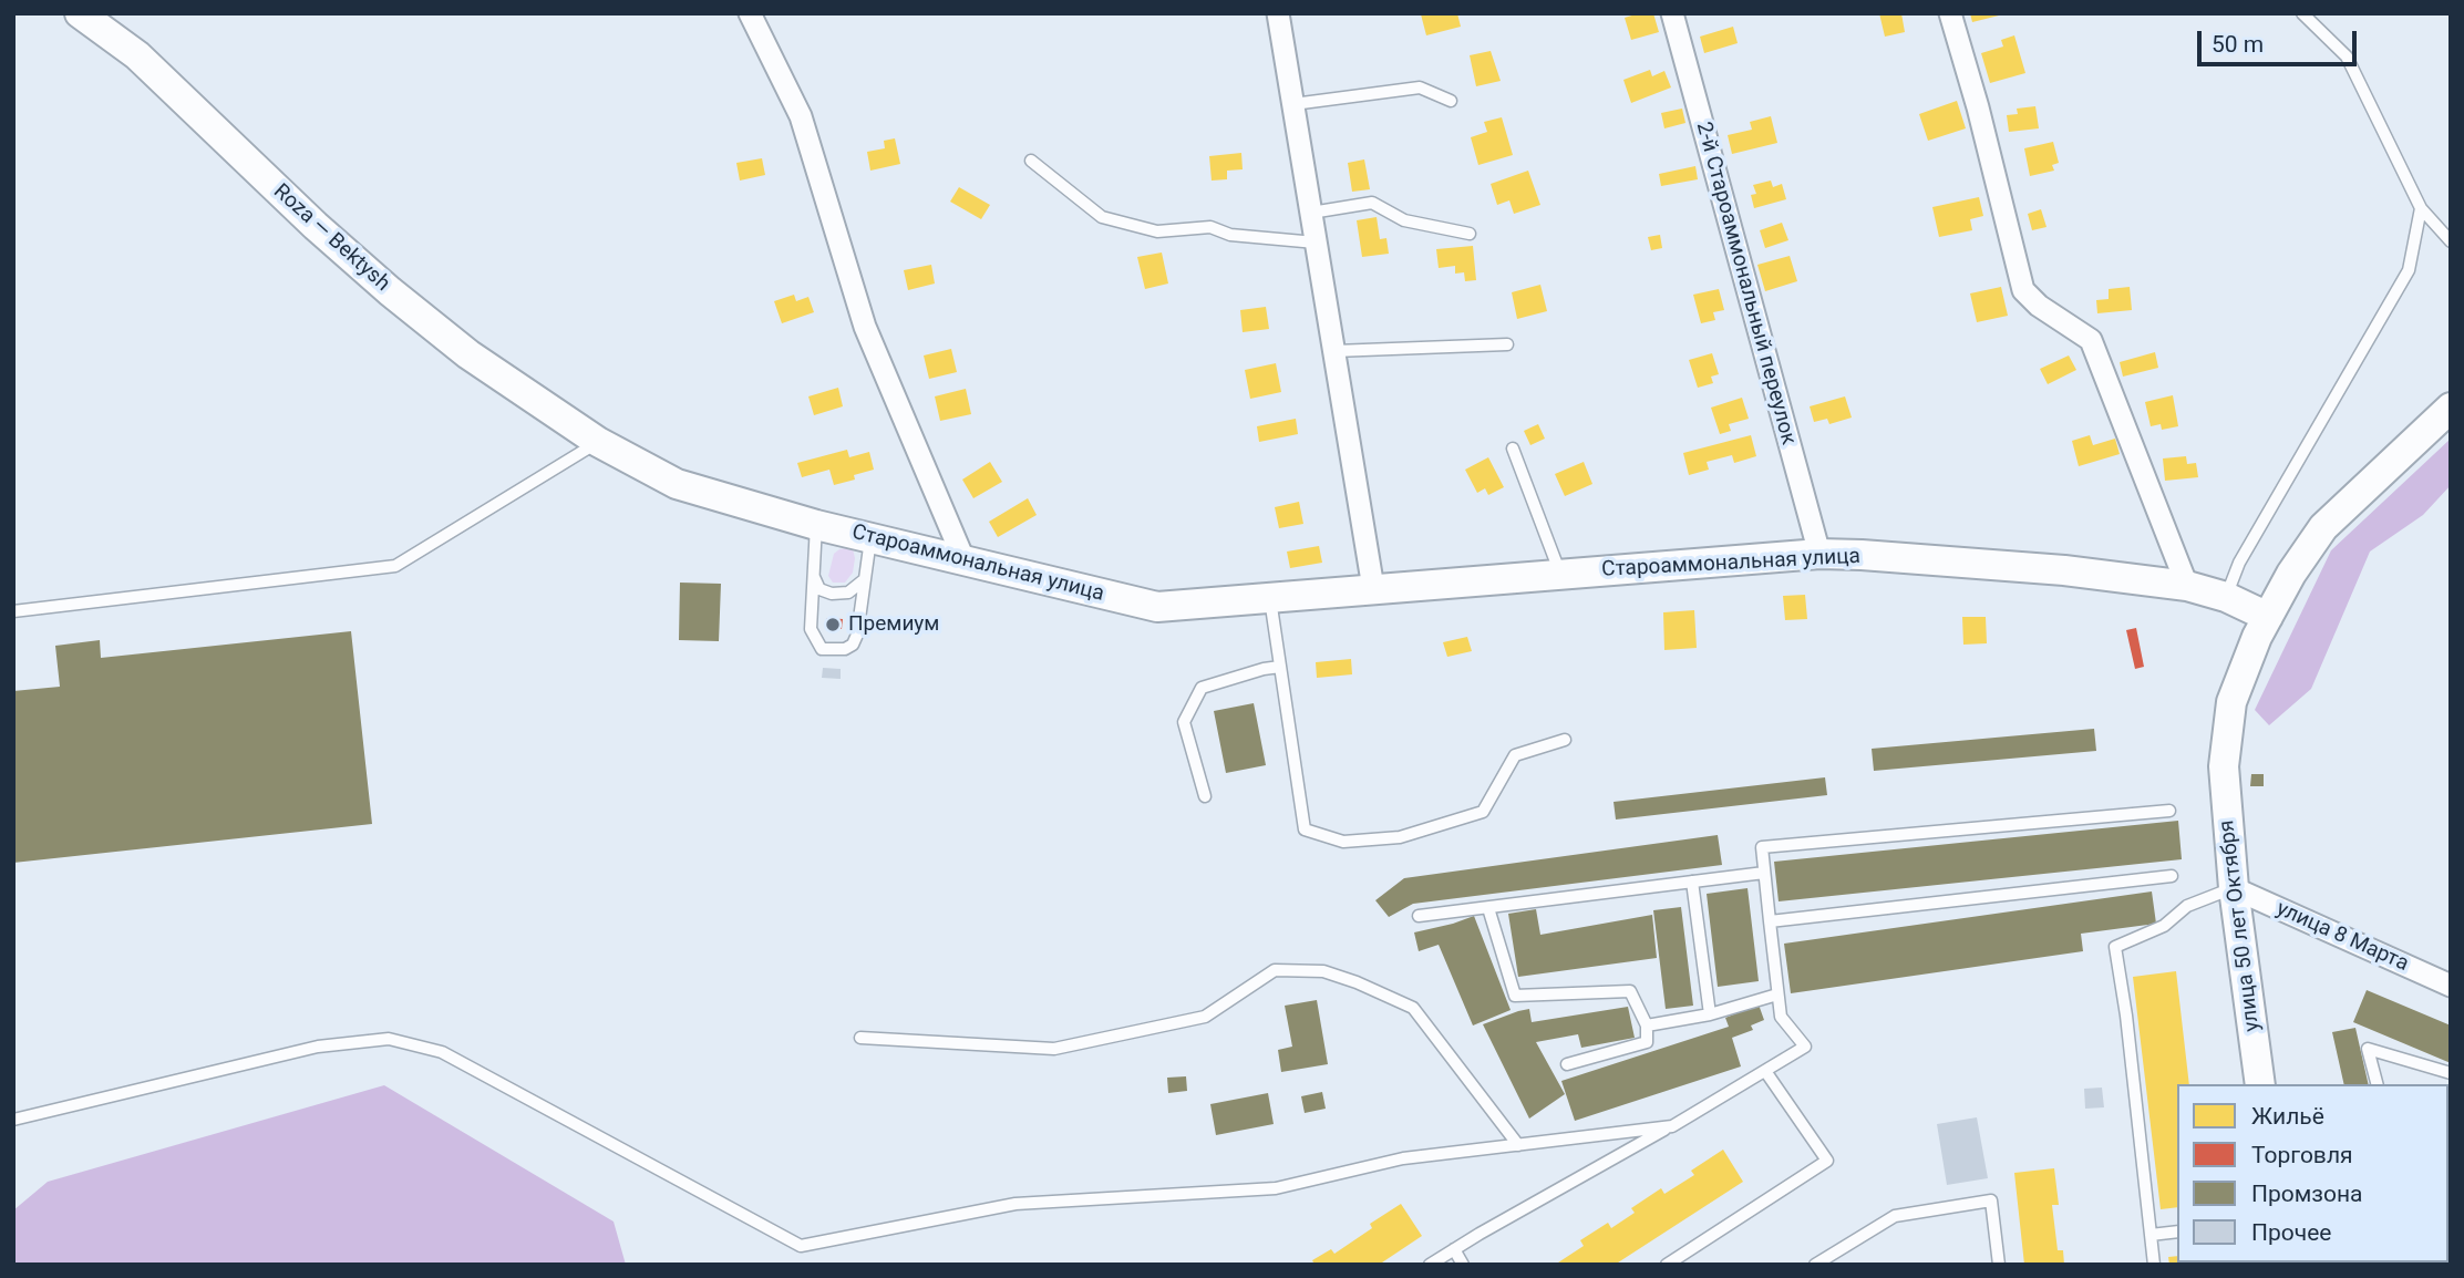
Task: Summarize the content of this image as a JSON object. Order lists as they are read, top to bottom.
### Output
{
  "streets": {
    "street": [
      "Roza — Bektysh",
      "2-й Староаммональный переулок",
      "Староаммональная улица",
      "улица 50 лет Октября",
      "улица 8 Марта"
    ]
  },
  "crossings": [
    ["Roza — Bektysh", "Староаммональная улица"],
    ["2-й Староаммональный переулок", "Староаммональная улица"],
    ["Староаммональная улица", "улица 50 лет Октября"],
    ["улица 50 лет Октября", "улица 8 Марта"]
  ],
  "places": ["Премиум"],
  "legend": [
    "Жильё",
    "Торговля",
    "Промзона",
    "Прочее"
  ],
  "scale_bar": "50 m"
}
